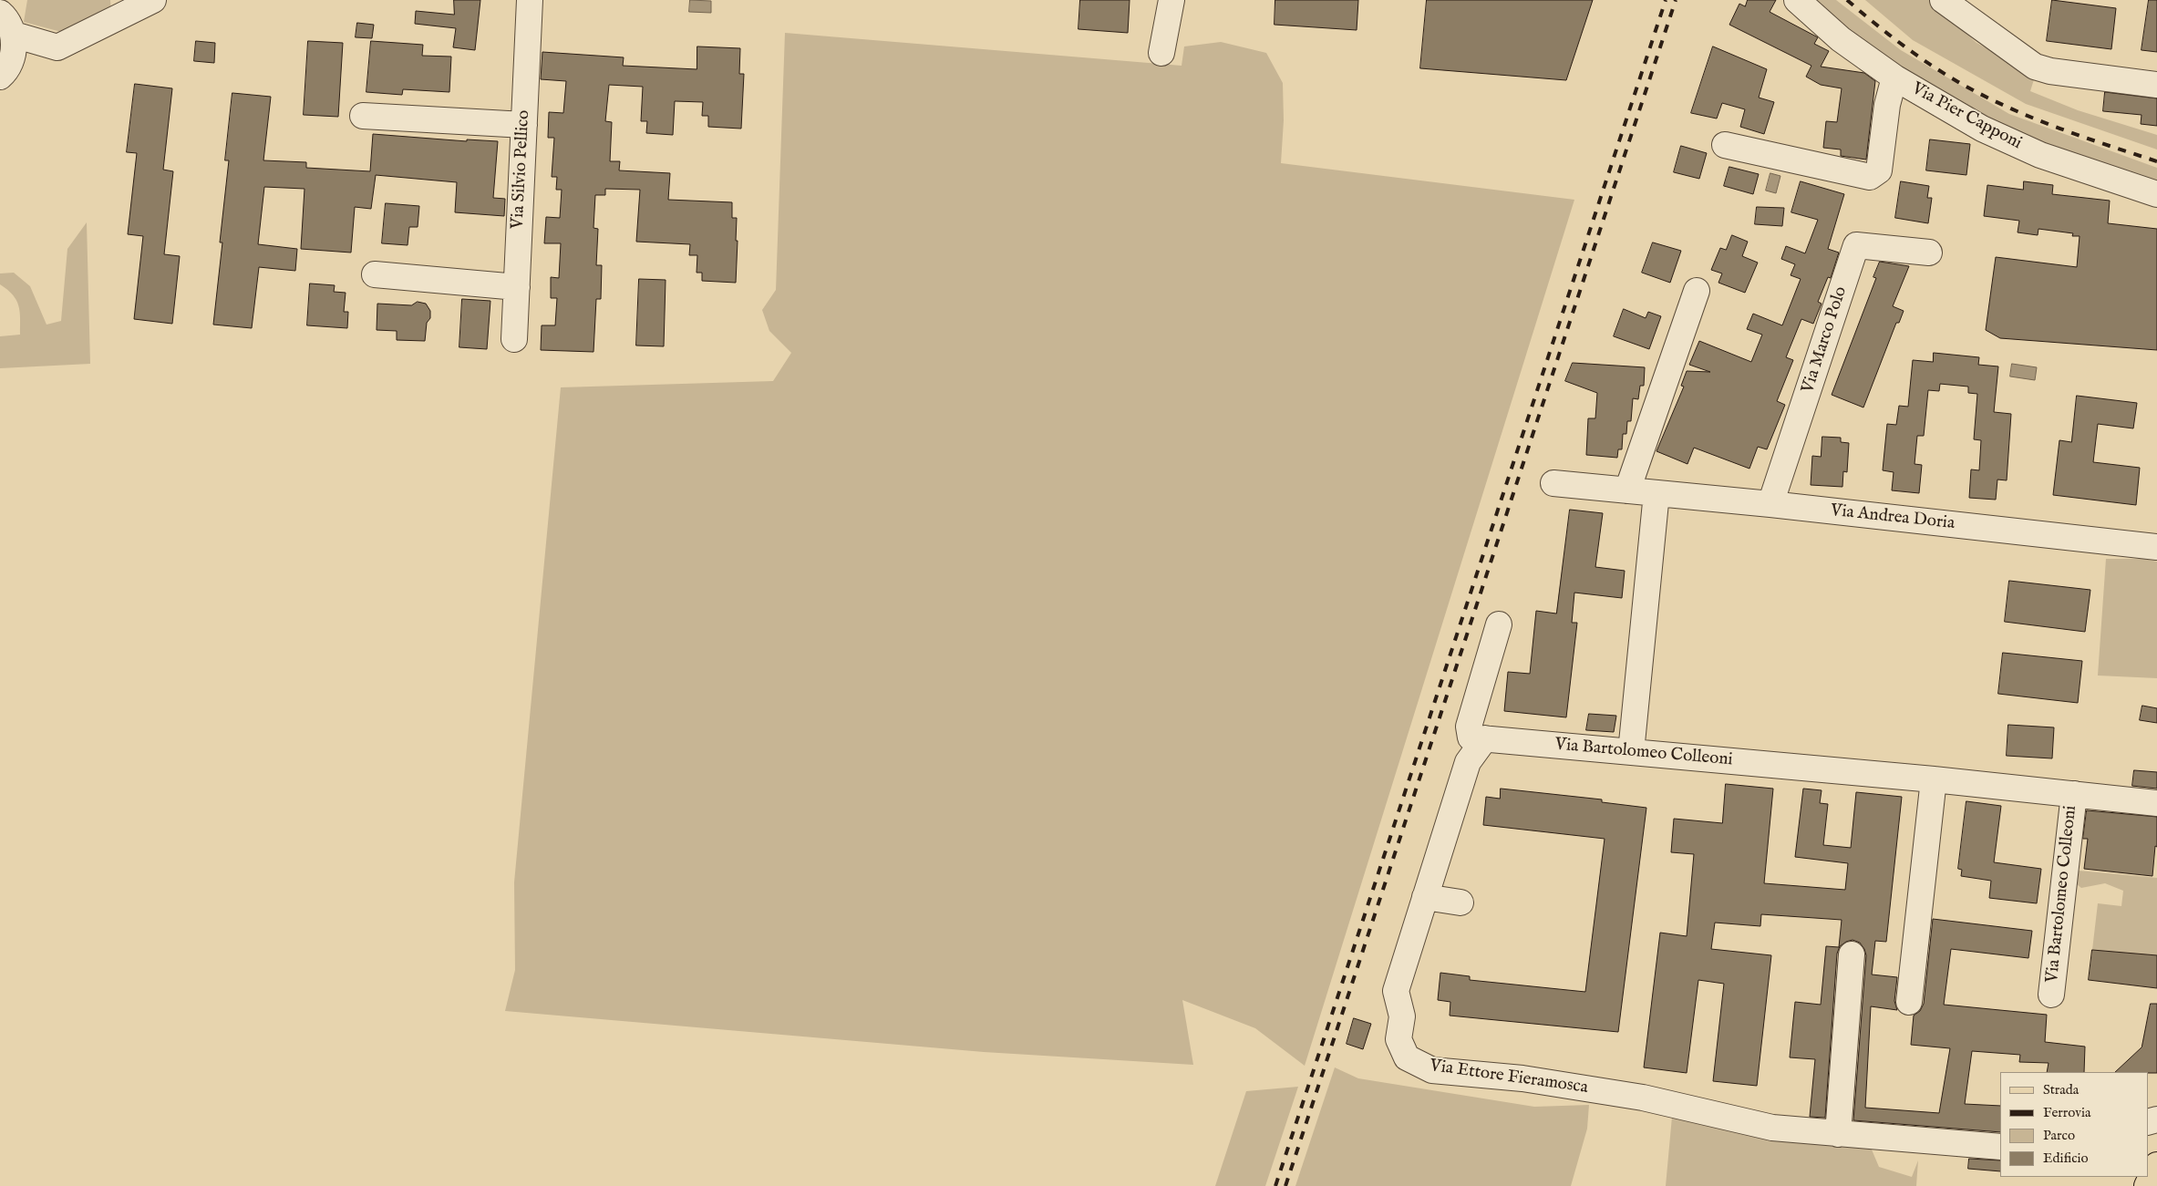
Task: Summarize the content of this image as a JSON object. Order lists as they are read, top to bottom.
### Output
{
  "streets": {
    "street": [
      "Via Pier Capponi",
      "Via Silvio Pellico",
      "Via Marco Polo",
      "Via Andrea Doria",
      "Via Bartolomeo Colleoni",
      "Via Ettore Fieramosca"
    ]
  },
  "crossings": [
    ["Via Marco Polo", "Via Andrea Doria"],
    ["Via Bartolomeo Colleoni", "Via Ettore Fieramosca"]
  ],
  "legend": [
    "Strada",
    "Ferrovia",
    "Parco",
    "Edificio"
  ]
}
